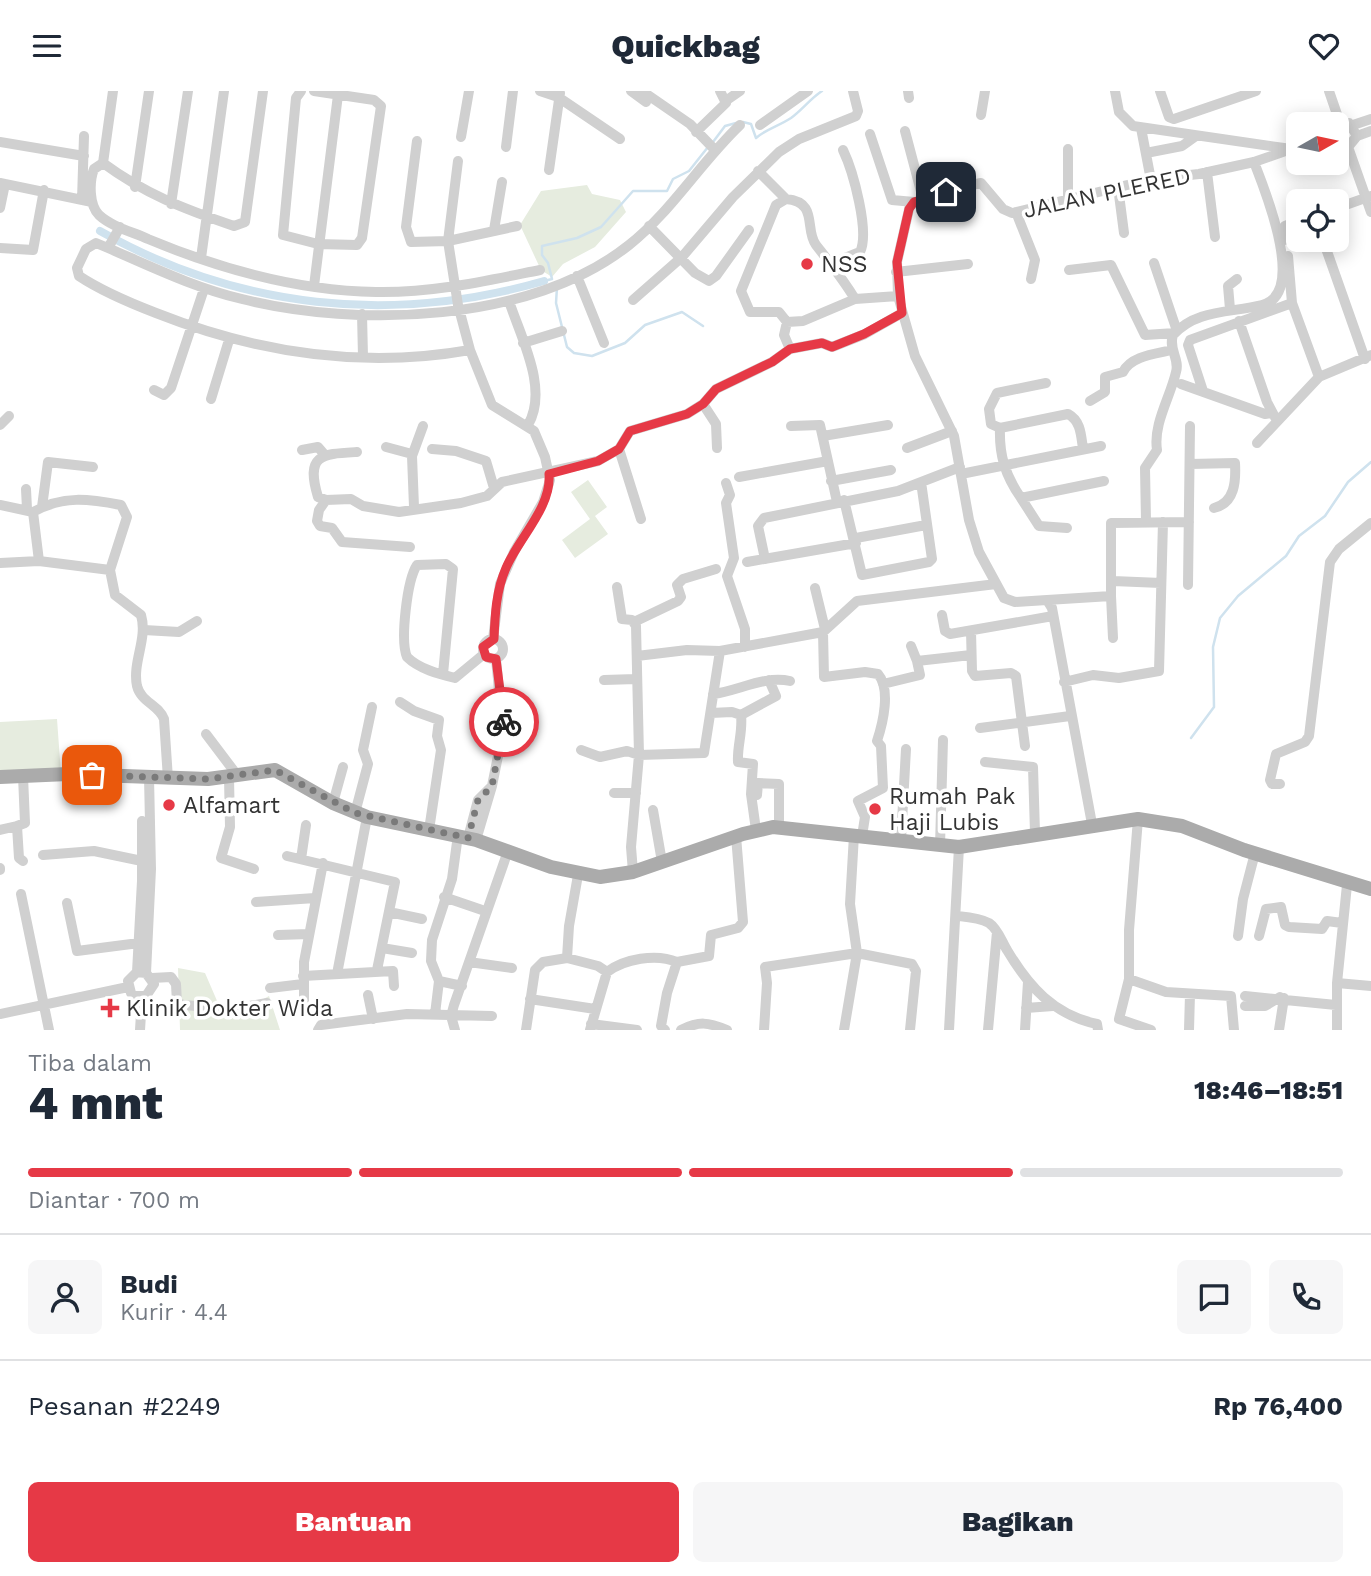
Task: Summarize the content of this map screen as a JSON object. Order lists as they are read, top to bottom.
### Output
{
  "streets": {
    "street": ["JALAN PLERED"]
  },
  "places": {
    "other": ["NSS", "Alfamart", "Rumah Pak Haji Lubis"],
    "health": ["Klinik Dokter Wida"]
  },
  "north": "right",
  "page": {
    "header": "Quickbag",
    "heading": ["4 mnt", "Tiba dalam", "18:46–18:51"],
    "panel": [
      "Budi",
      "Kurir · 4.4",
      "Pesanan #2249",
      "Rp 76,400"
    ],
    "bar": "Diantar · 700 m",
    "buttons": ["Bantuan", "Bagikan"]
  }
}
